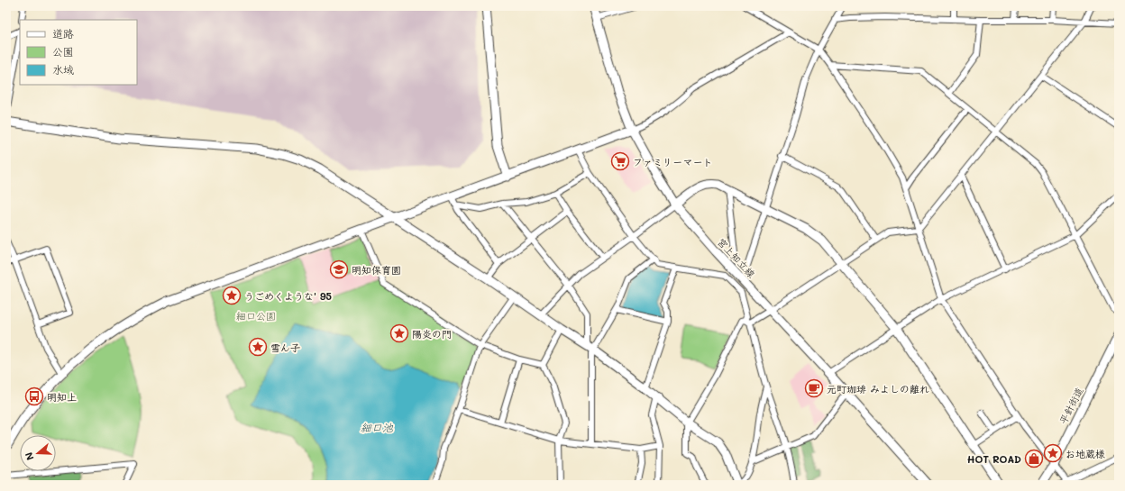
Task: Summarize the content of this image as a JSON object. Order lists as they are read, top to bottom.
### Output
{
  "streets": {
    "street": ["宮上知立線", "平針街道"]
  },
  "water": ["細口池"],
  "parks": ["細口公園"],
  "places": {
    "supermarket": ["ファミリーマート"],
    "school or university": ["明知保育園"],
    "place": [
      "うごめくような' 95",
      "陽炎の門",
      "雪ん子",
      "お地蔵様"
    ],
    "cafe": ["元町珈琲 みよしの離れ"],
    "bus stop": ["明知上"],
    "shop": ["HOT ROAD"]
  },
  "legend": ["道路", "公園", "水域"],
  "north": "left"
}
